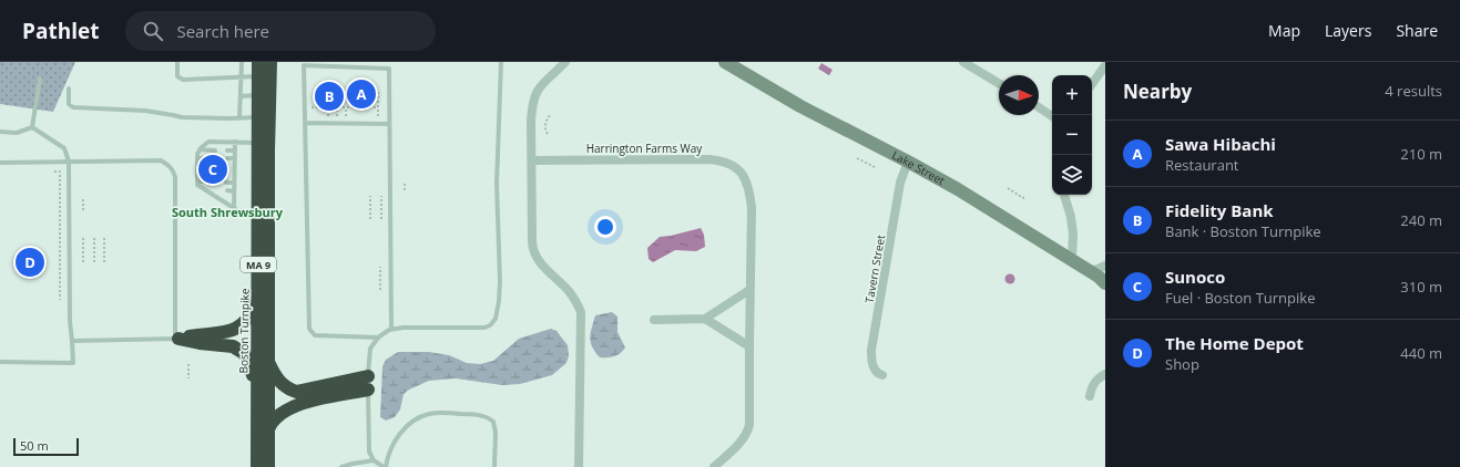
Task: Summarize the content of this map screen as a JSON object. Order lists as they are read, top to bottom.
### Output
{
  "streets": {
    "highway": ["MA 9", "Boston Turnpike"],
    "street": ["Harrington Farms Way", "Lake Street", "Tavern Street"]
  },
  "crossings": [
    ["Lake Street", "Tavern Street"]
  ],
  "districts": ["South Shrewsbury"],
  "scale_bar": "50 m",
  "north": "right",
  "page": {
    "header": "Pathlet",
    "search": "Search here",
    "nav": ["Map", "Layers", "Share"],
    "heading": ["Nearby", "4 results"],
    "map_buttons": ["+", "−"],
    "pins": [
      "A",
      "B",
      "C",
      "D"
    ],
    "list": [
      {
        "mark": "A",
        "name": "Sawa Hibachi",
        "note": "Restaurant",
        "value": "210 m"
      },
      {
        "mark": "B",
        "name": "Fidelity Bank",
        "note": "Bank · Boston Turnpike",
        "value": "240 m"
      },
      {
        "mark": "C",
        "name": "Sunoco",
        "note": "Fuel · Boston Turnpike",
        "value": "310 m"
      },
      {
        "mark": "D",
        "name": "The Home Depot",
        "note": "Shop",
        "value": "440 m"
      }
    ],
    "scale": "50 m"
  }
}
